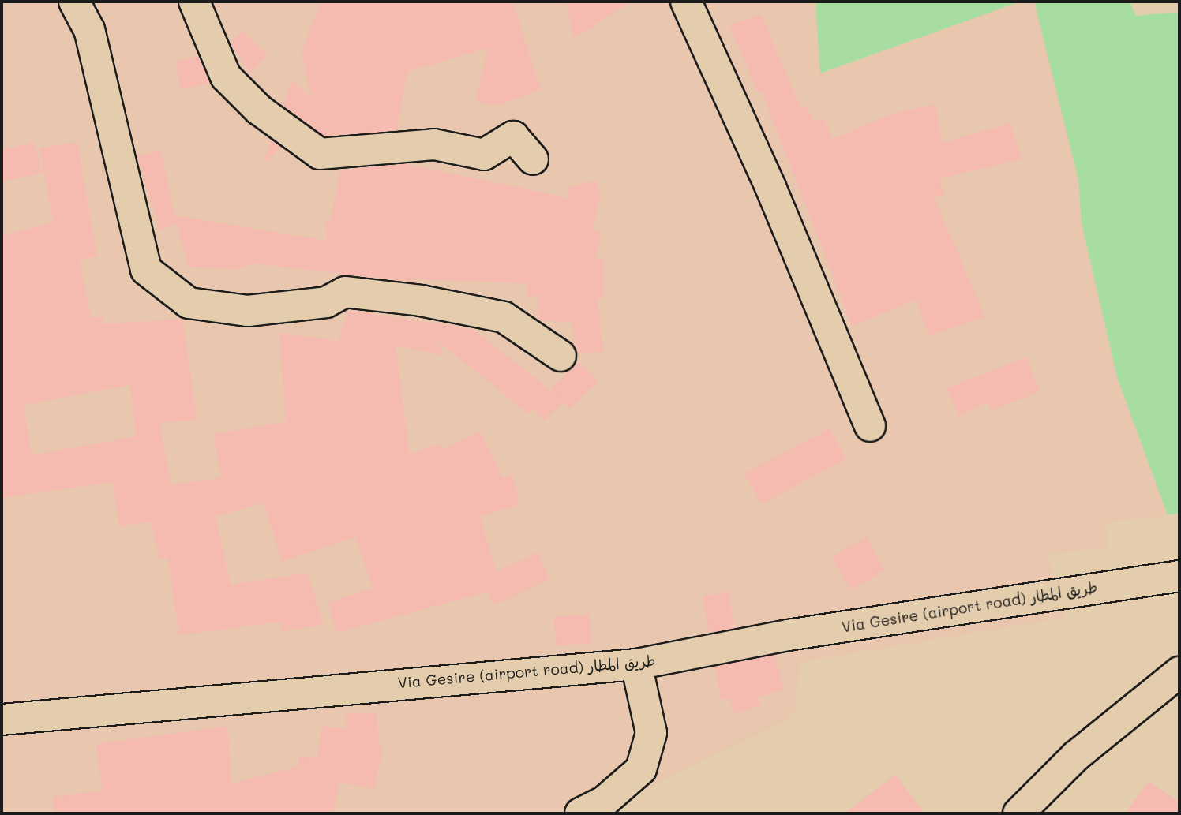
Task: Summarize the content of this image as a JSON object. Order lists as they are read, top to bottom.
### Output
{
  "streets": {
    "street": ["Via Gesire (airport road) طريق المطار"]
  }
}
